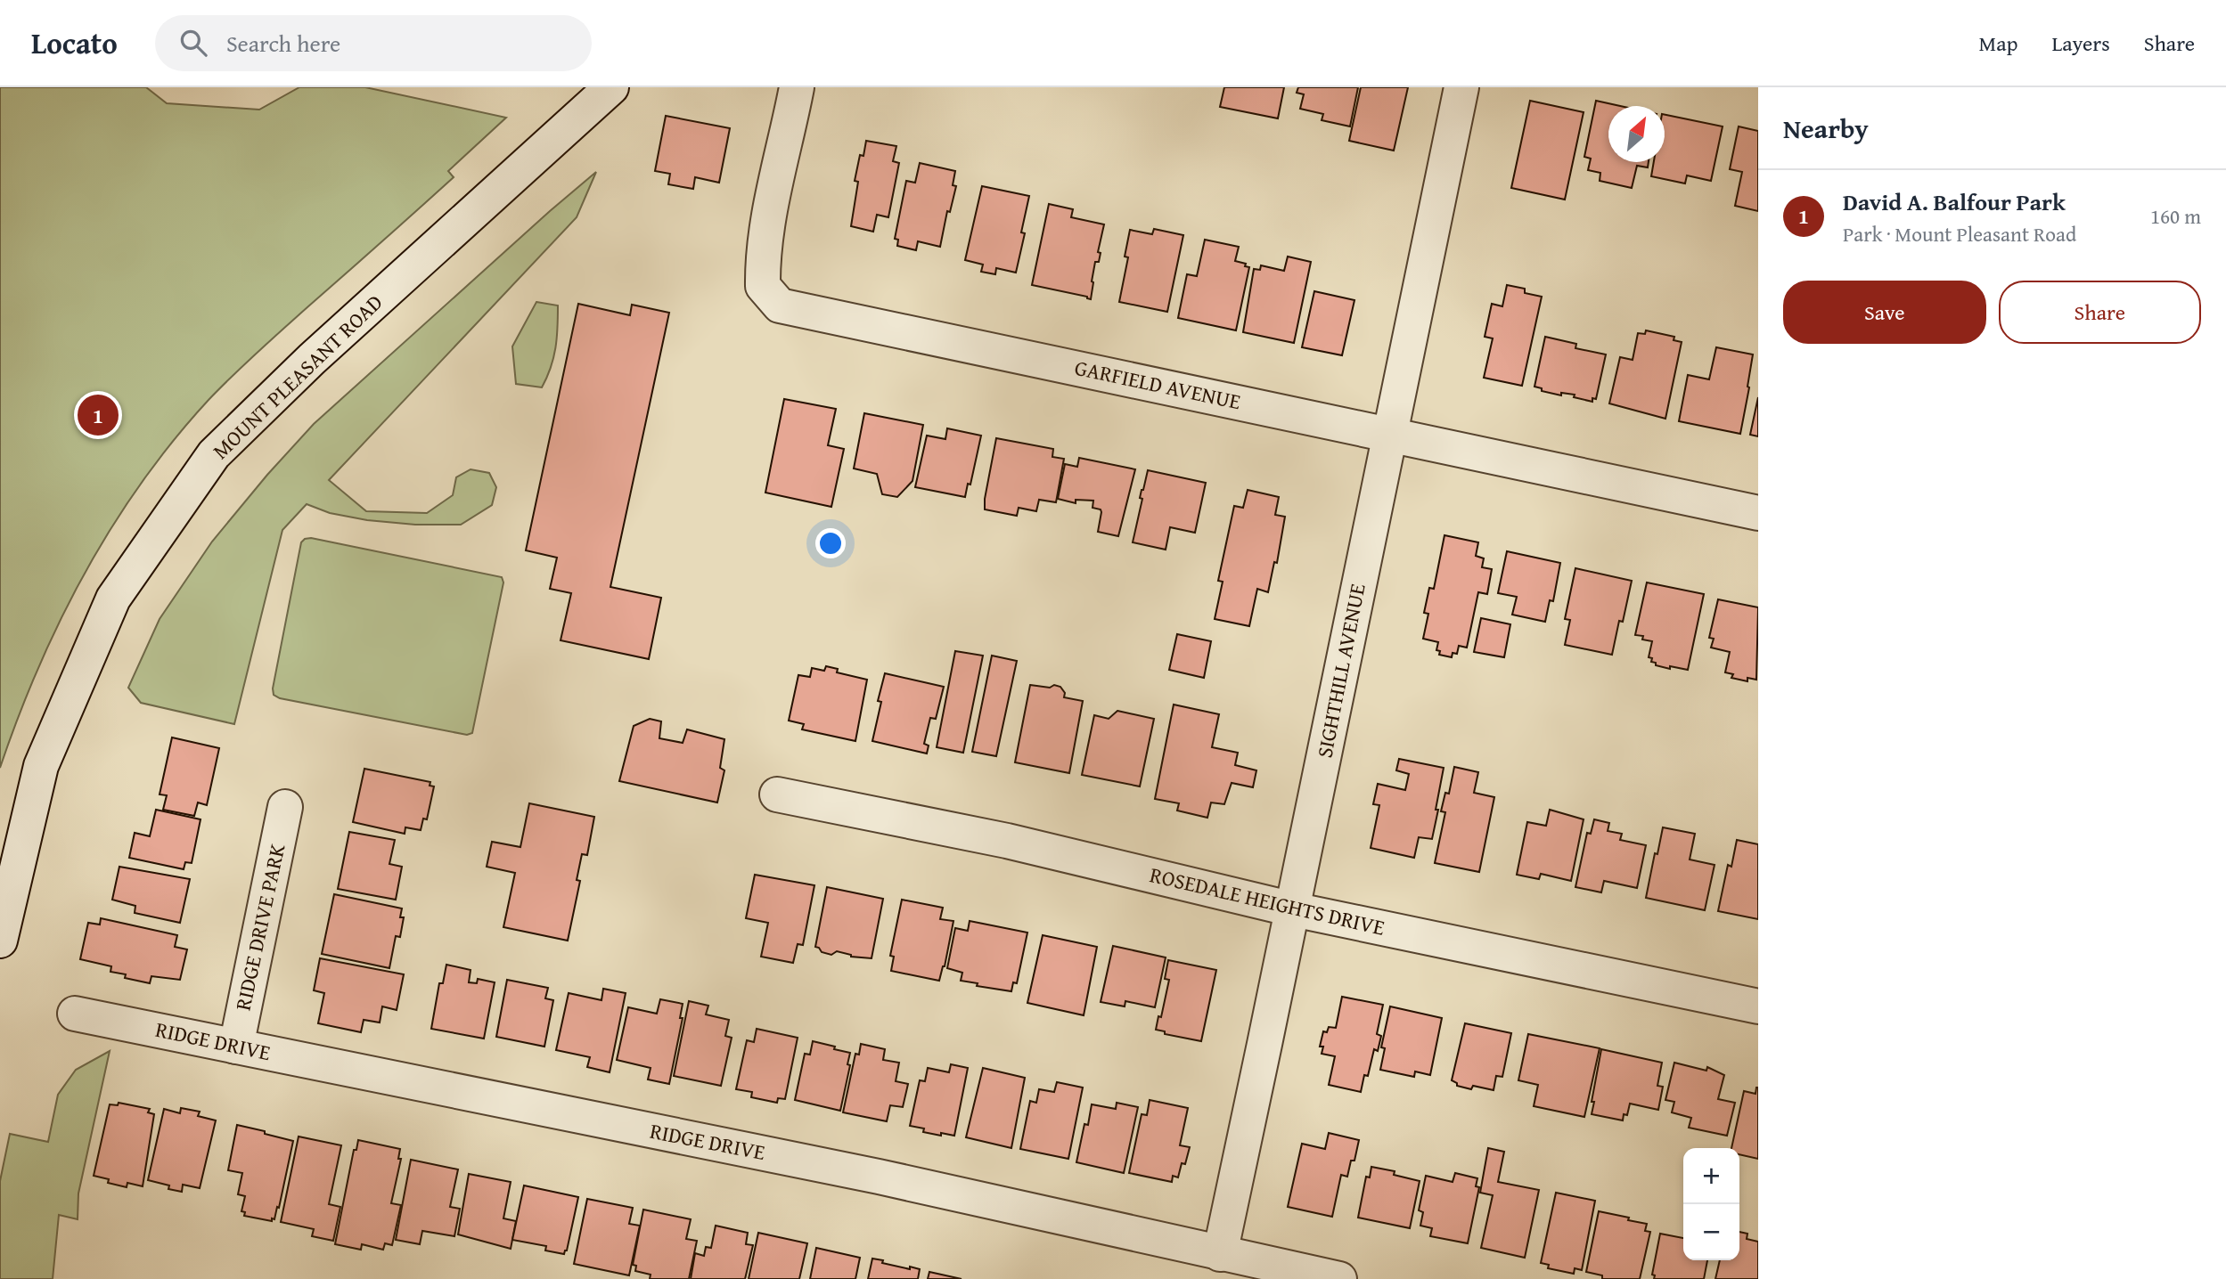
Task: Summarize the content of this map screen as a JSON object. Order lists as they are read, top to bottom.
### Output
{
  "streets": {
    "street": [
      "MOUNT PLEASANT ROAD",
      "GARFIELD AVENUE",
      "SIGHTHILL AVENUE",
      "ROSEDALE HEIGHTS DRIVE",
      "RIDGE DRIVE PARK",
      "RIDGE DRIVE"
    ]
  },
  "crossings": [
    ["GARFIELD AVENUE", "SIGHTHILL AVENUE"],
    ["SIGHTHILL AVENUE", "ROSEDALE HEIGHTS DRIVE"],
    ["SIGHTHILL AVENUE", "RIDGE DRIVE"],
    ["RIDGE DRIVE PARK", "RIDGE DRIVE"]
  ],
  "north": "top right",
  "page": {
    "header": "Locato",
    "search": "Search here",
    "nav": ["Map", "Layers", "Share"],
    "heading": "Nearby",
    "list": [
      {
        "mark": "1",
        "name": "David A. Balfour Park",
        "note": "Park · Mount Pleasant Road",
        "value": "160 m"
      }
    ],
    "buttons": ["Save", "Share"],
    "pins": "1",
    "map_buttons": ["+", "−"]
  }
}
